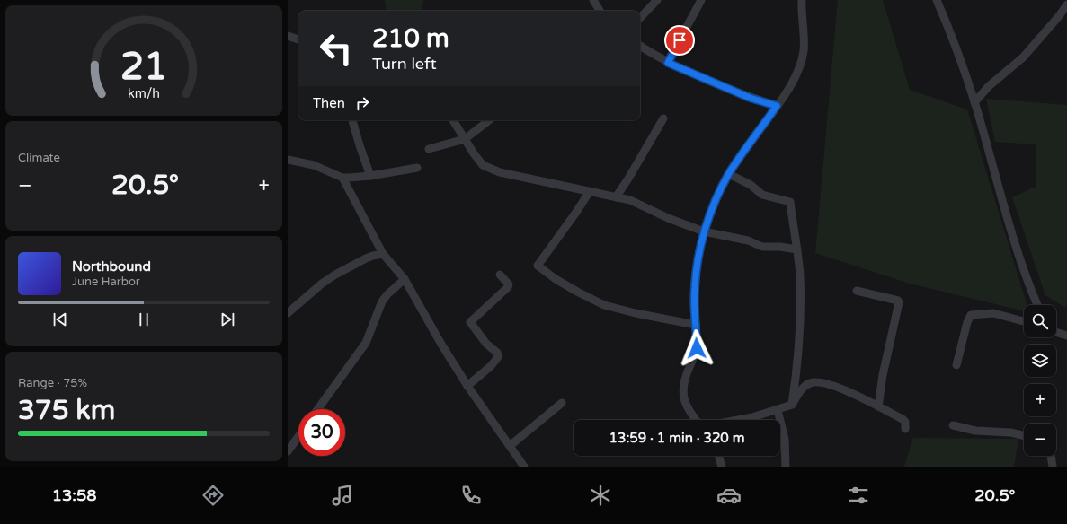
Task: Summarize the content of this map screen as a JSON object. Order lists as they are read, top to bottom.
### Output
{
  "page": {
    "turn": ["210 m", "Turn left"],
    "then": "Then",
    "tile": [
      "Climate",
      ["Range · 75%", "375 km"]
    ],
    "heat": ["−", "20.5°", "+"],
    "song": ["Northbound", "June Harbor"],
    "map_buttons": ["+", "−"],
    "limit": "30",
    "trip": "13:59 · 1 min · 320 m",
    "tabs": ["13:58", "20.5°"],
    "gauge": ["21", "km/h"]
  }
}
